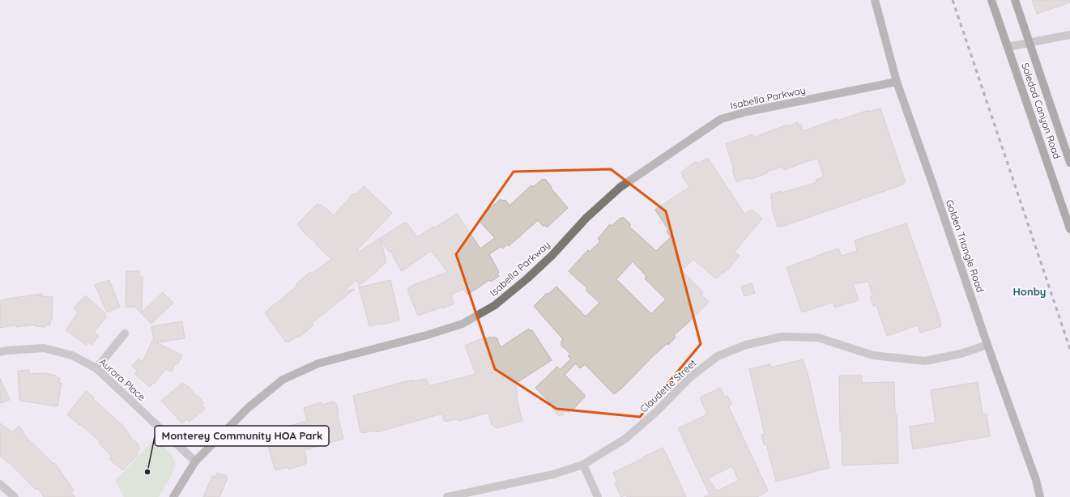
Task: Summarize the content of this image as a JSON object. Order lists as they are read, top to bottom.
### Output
{
  "streets": {
    "main road": ["Soledad Canyon Road"],
    "street": [
      "Isabella Parkway",
      "Golden Triangle Road",
      "Aurora Place",
      "Claudette Street"
    ]
  },
  "crossings": [
    ["Isabella Parkway", "Golden Triangle Road"],
    ["Isabella Parkway", "Aurora Place"],
    ["Golden Triangle Road", "Claudette Street"]
  ],
  "districts": ["Honby"],
  "places": ["Monterey Community HOA Park"]
}
